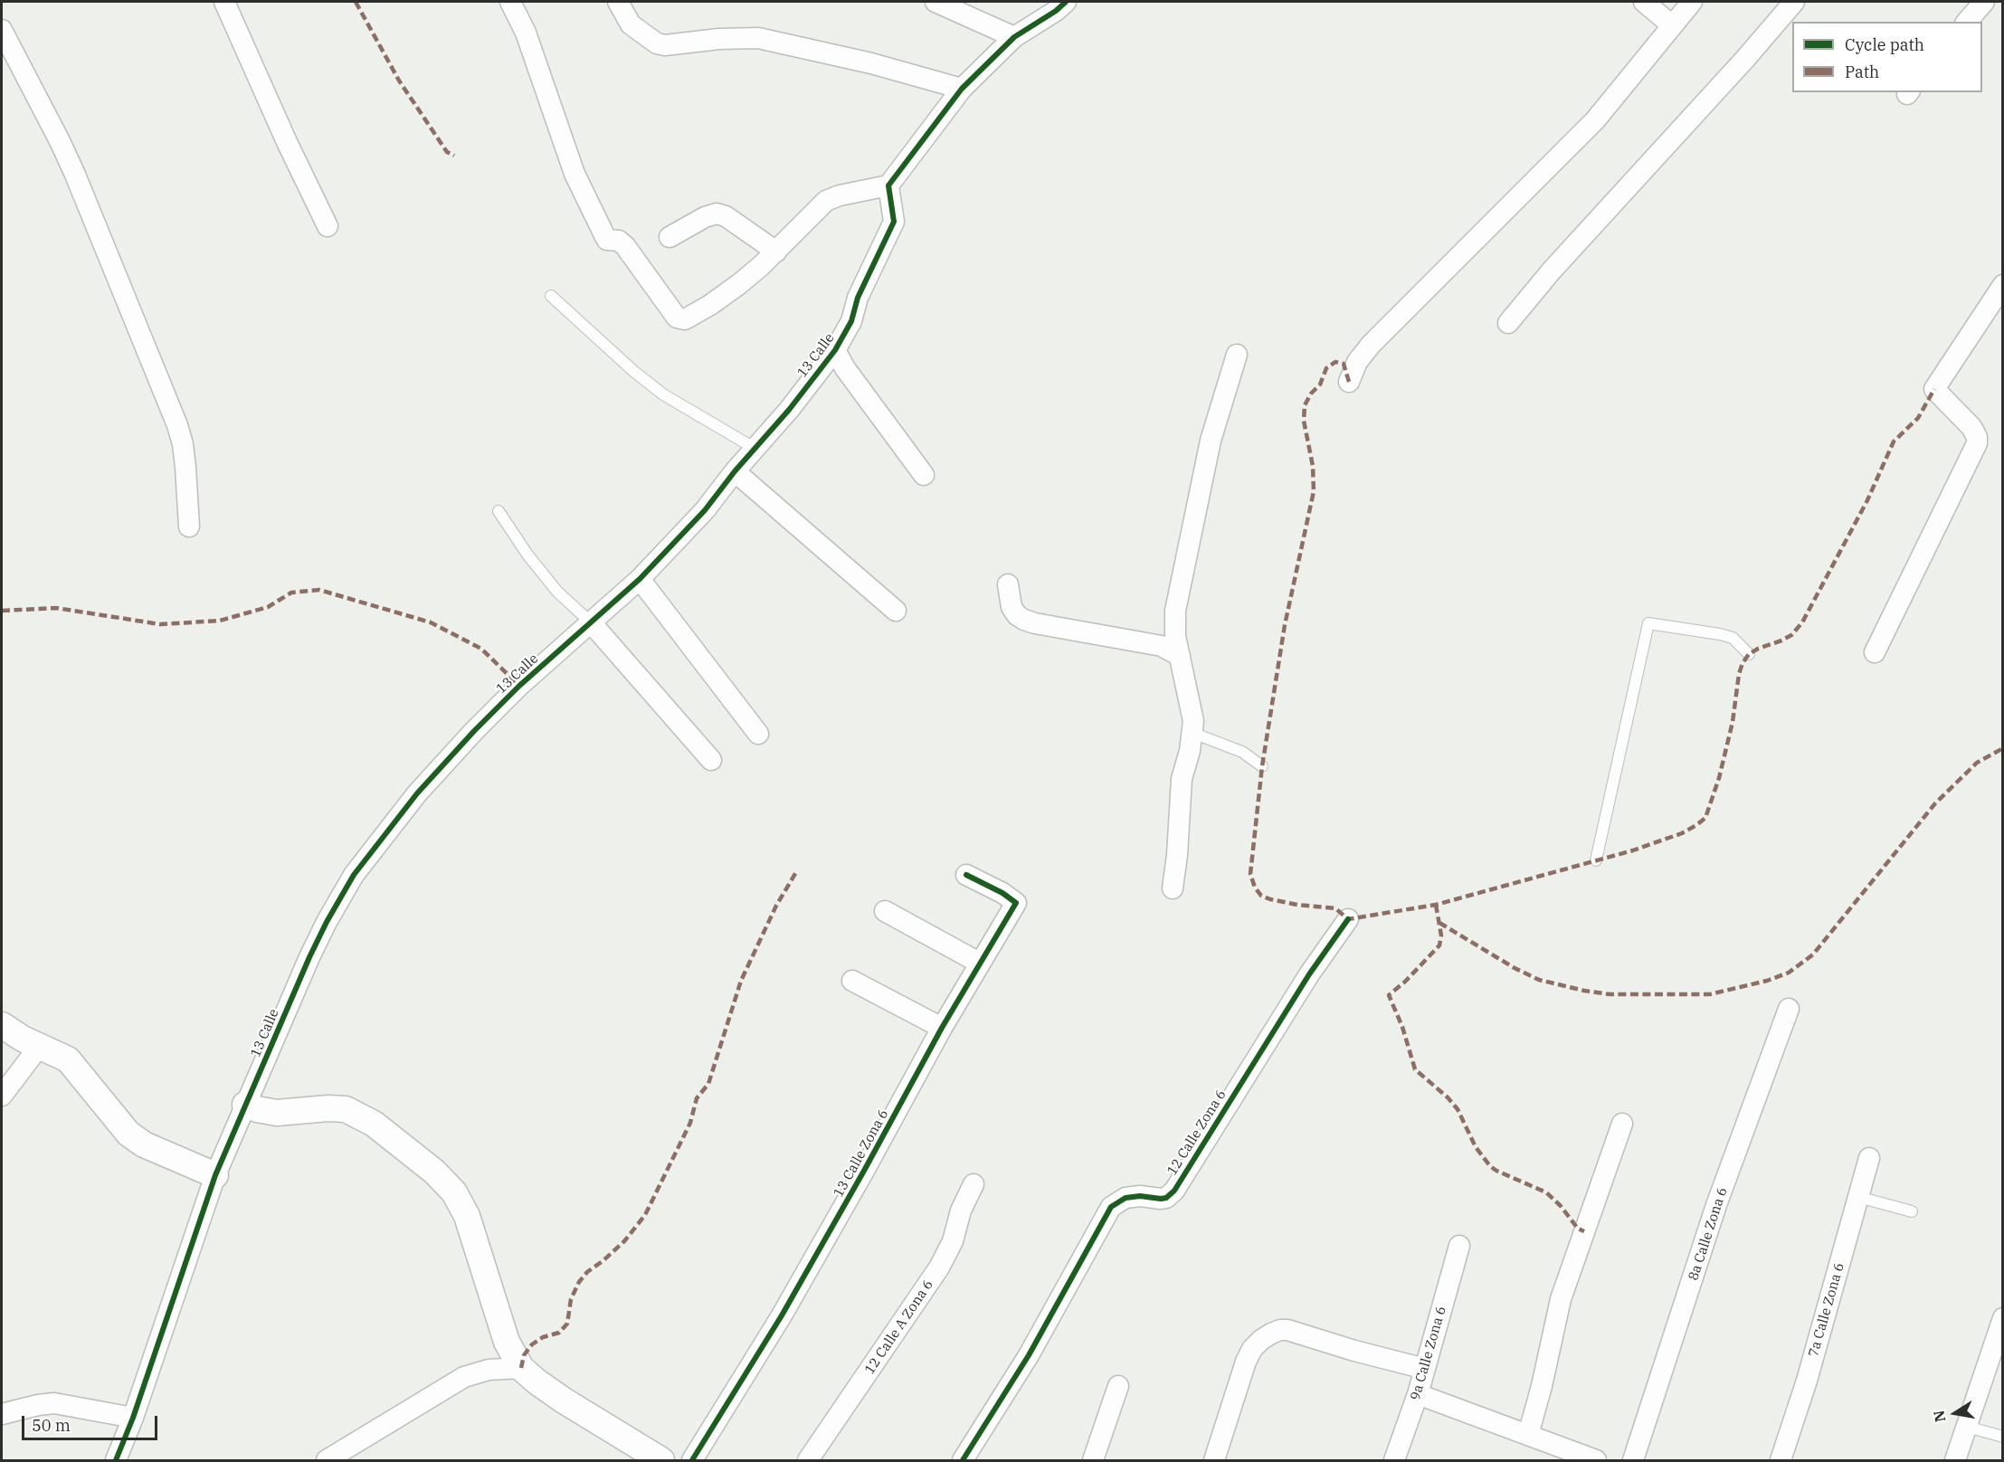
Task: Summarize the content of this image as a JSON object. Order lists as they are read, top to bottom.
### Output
{
  "streets": {
    "street": [
      "13 Calle",
      "12 Calle Zona 6",
      "13 Calle Zona 6",
      "8a Calle Zona 6",
      "7a Calle Zona 6",
      "12 Calle A Zona 6",
      "9a Calle Zona 6"
    ]
  },
  "legend": ["Cycle path", "Path"],
  "scale_bar": "50 m",
  "north": "left"
}
